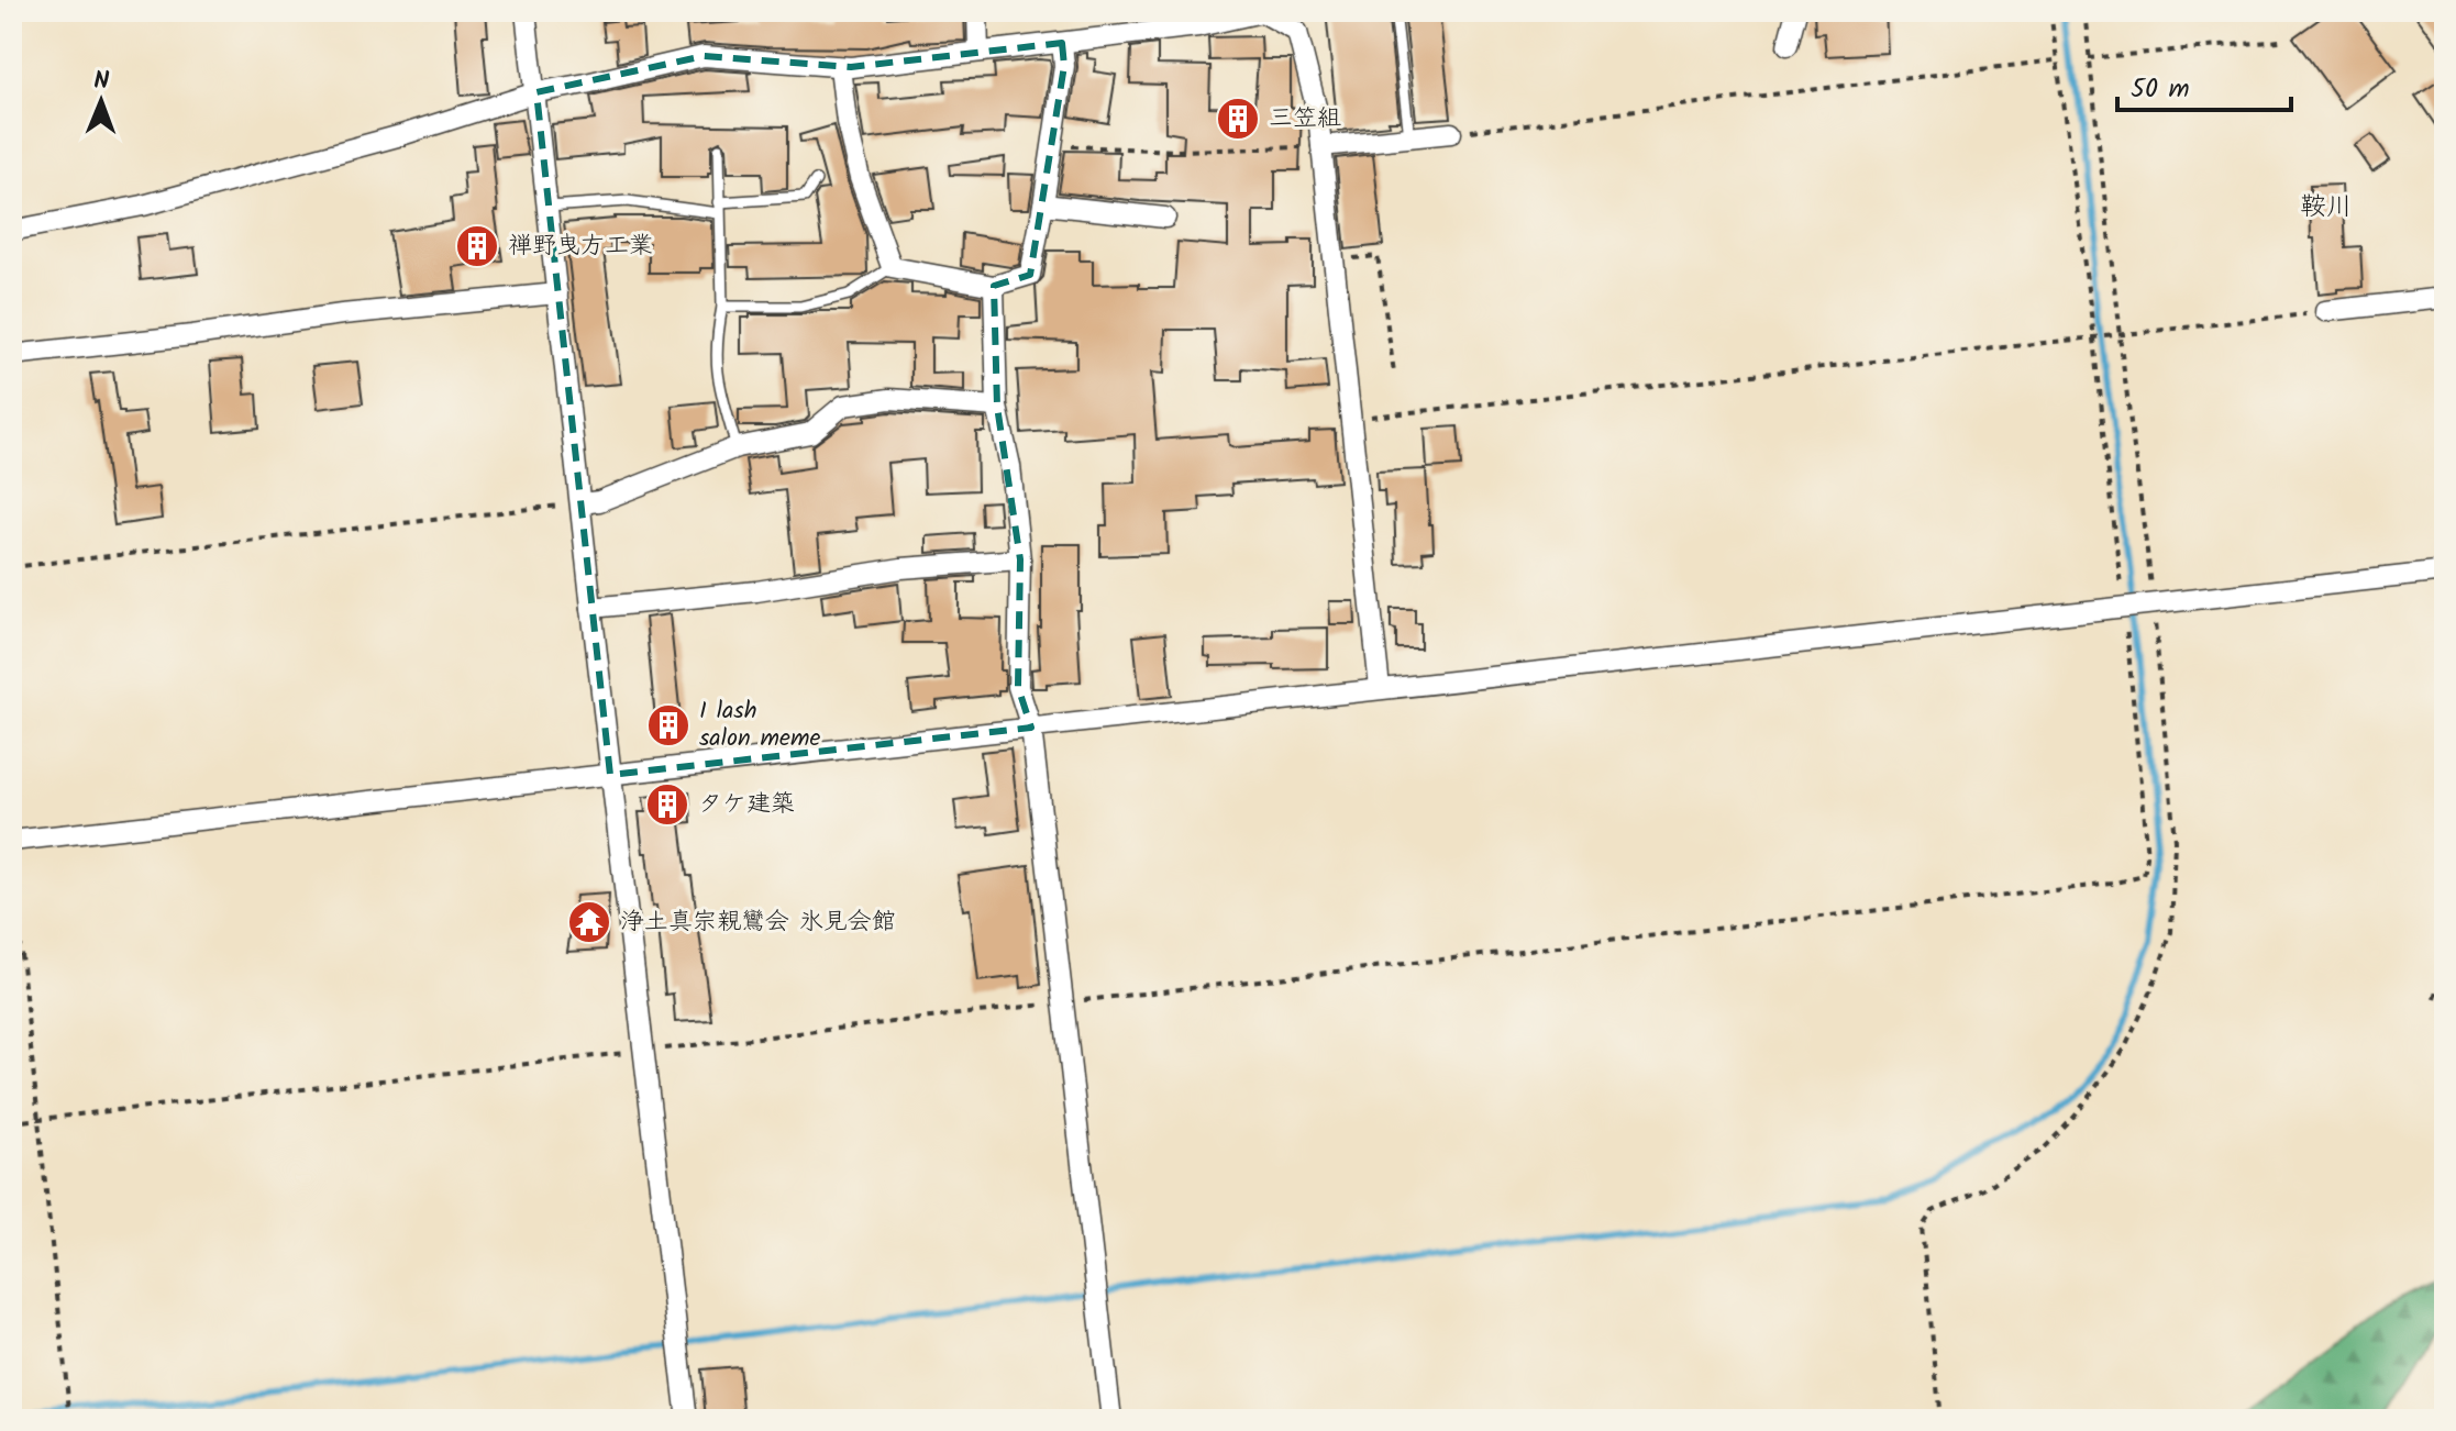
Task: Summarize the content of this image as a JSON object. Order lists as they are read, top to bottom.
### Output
{
  "districts": ["鞍川"],
  "places": {
    "building": [
      "三笠組",
      "禅野曳方工業",
      "I lash salon meme",
      "タケ建築"
    ],
    "temple": ["浄土真宗親鸞会 氷見会館"]
  },
  "scale_bar": "50 m",
  "north": "top"
}
